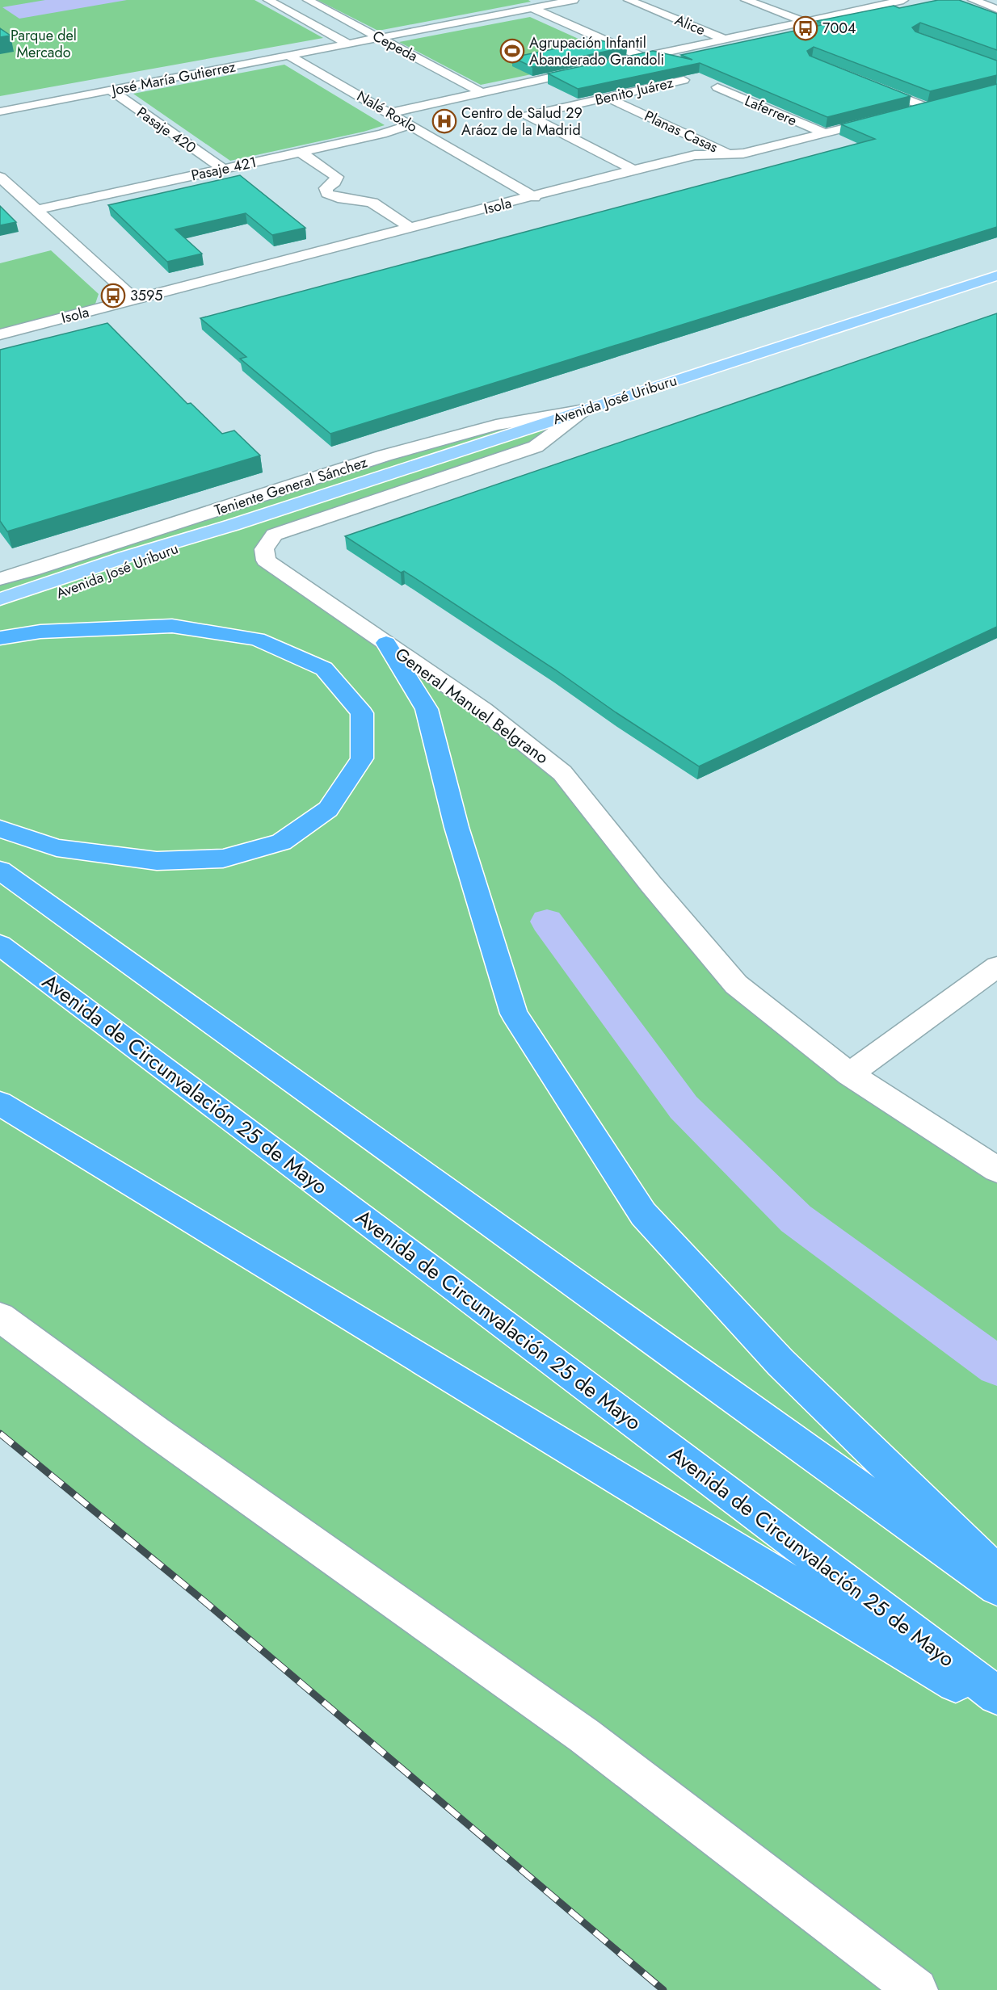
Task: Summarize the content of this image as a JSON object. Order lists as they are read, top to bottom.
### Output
{
  "streets": {
    "highway": ["Avenida de Circunvalación 25 de Mayo"],
    "main road": ["Avenida José Uriburu"],
    "street": [
      "Alice",
      "Cepeda",
      "José María Gutierrez",
      "Benito Juárez",
      "Laferrere",
      "Nalé Roxlo",
      "Pasaje 420",
      "Planas Casas",
      "Pasaje 421",
      "Isola",
      "Teniente General Sánchez",
      "General Manuel Belgrano"
    ]
  },
  "crossings": [
    ["Cepeda", "José María Gutierrez"],
    ["José María Gutierrez", "Nalé Roxlo"],
    ["José María Gutierrez", "Pasaje 420"],
    ["Benito Juárez", "Planas Casas"],
    ["Benito Juárez", "Isola"],
    ["Laferrere", "Isola"],
    ["Nalé Roxlo", "Pasaje 421"],
    ["Nalé Roxlo", "Isola"],
    ["Pasaje 420", "Pasaje 421"],
    ["Planas Casas", "Isola"],
    ["Avenida José Uriburu", "Teniente General Sánchez"],
    ["Avenida José Uriburu", "General Manuel Belgrano"],
    ["Teniente General Sánchez", "General Manuel Belgrano"]
  ],
  "parks": ["Parque del Mercado"],
  "places": {
    "bus stop": ["7004", "3595"],
    "sports": ["Agrupación Infantil Abanderado Grandoli"],
    "hospital": ["Centro de Salud 29 Aráoz de la Madrid"]
  }
}
